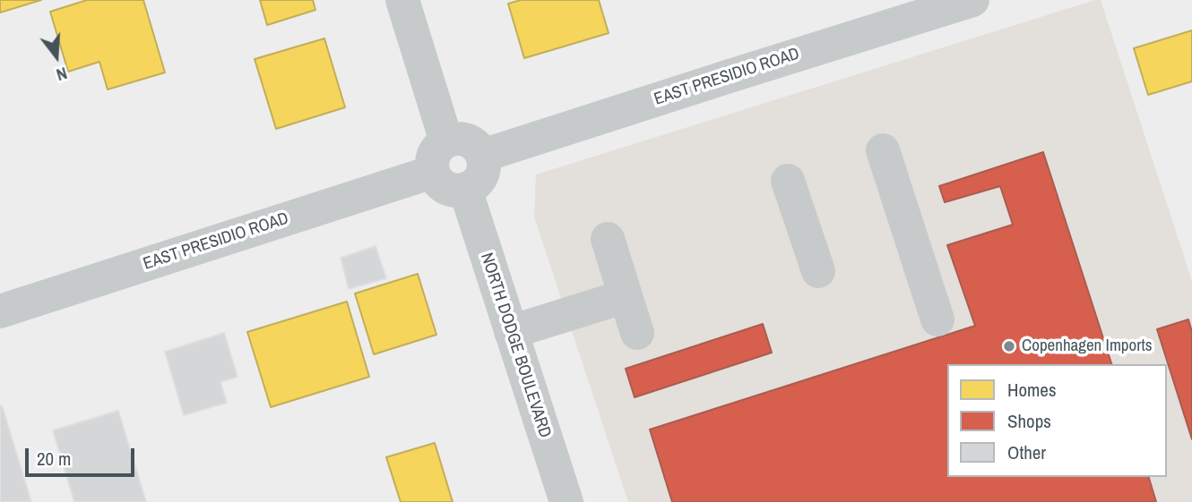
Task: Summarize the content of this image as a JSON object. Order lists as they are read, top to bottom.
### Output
{
  "streets": {
    "street": ["EAST PRESIDIO ROAD", "NORTH DODGE BOULEVARD"]
  },
  "crossings": [
    ["EAST PRESIDIO ROAD", "NORTH DODGE BOULEVARD"]
  ],
  "places": ["Copenhagen Imports"],
  "legend": ["Homes", "Shops", "Other"],
  "scale_bar": "20 m",
  "north": "bottom"
}
